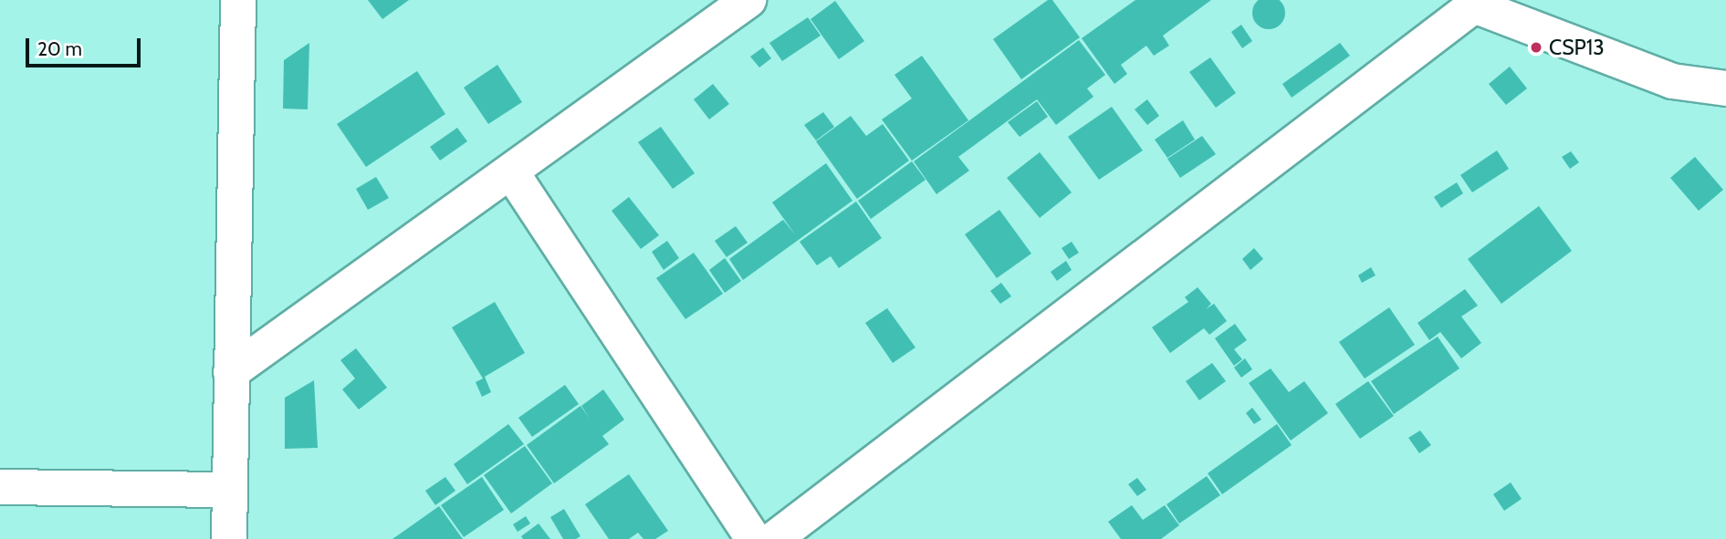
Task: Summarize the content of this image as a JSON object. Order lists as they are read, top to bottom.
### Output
{
  "places": ["CSP13"],
  "scale_bar": "20 m"
}
